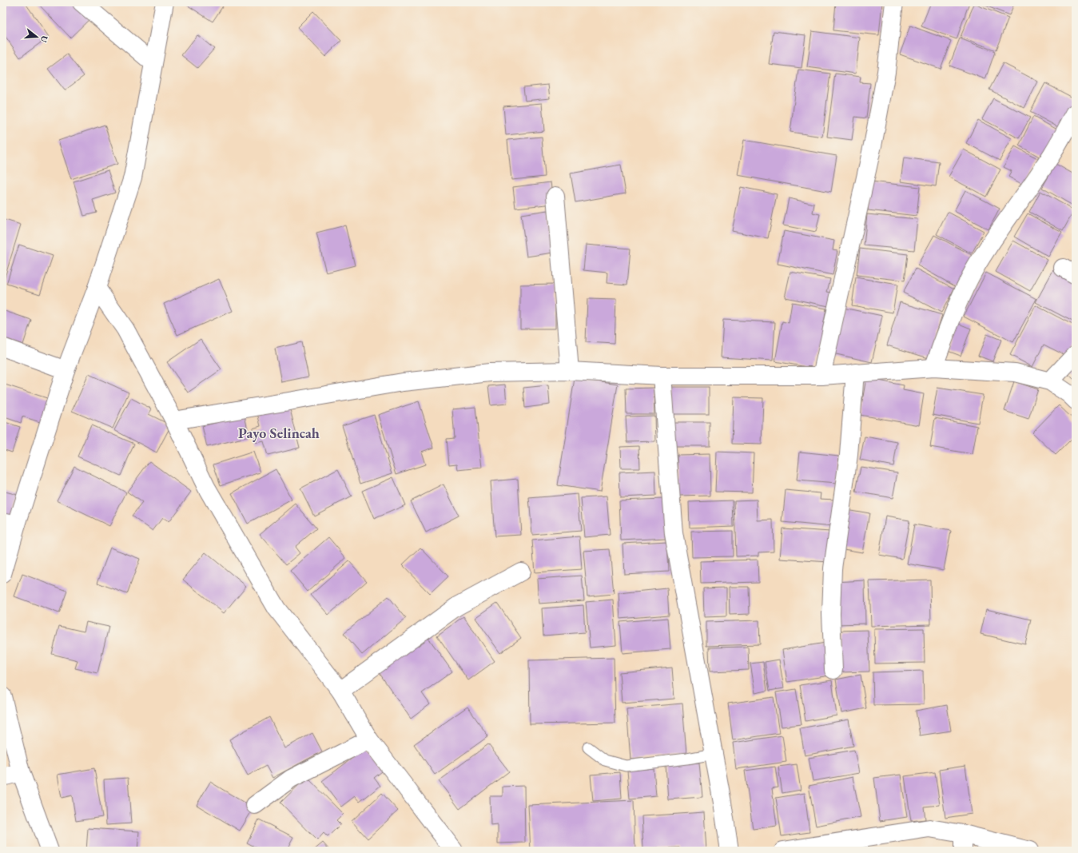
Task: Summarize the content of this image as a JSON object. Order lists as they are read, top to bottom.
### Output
{
  "districts": ["Payo Selincah"],
  "north": "right"
}
